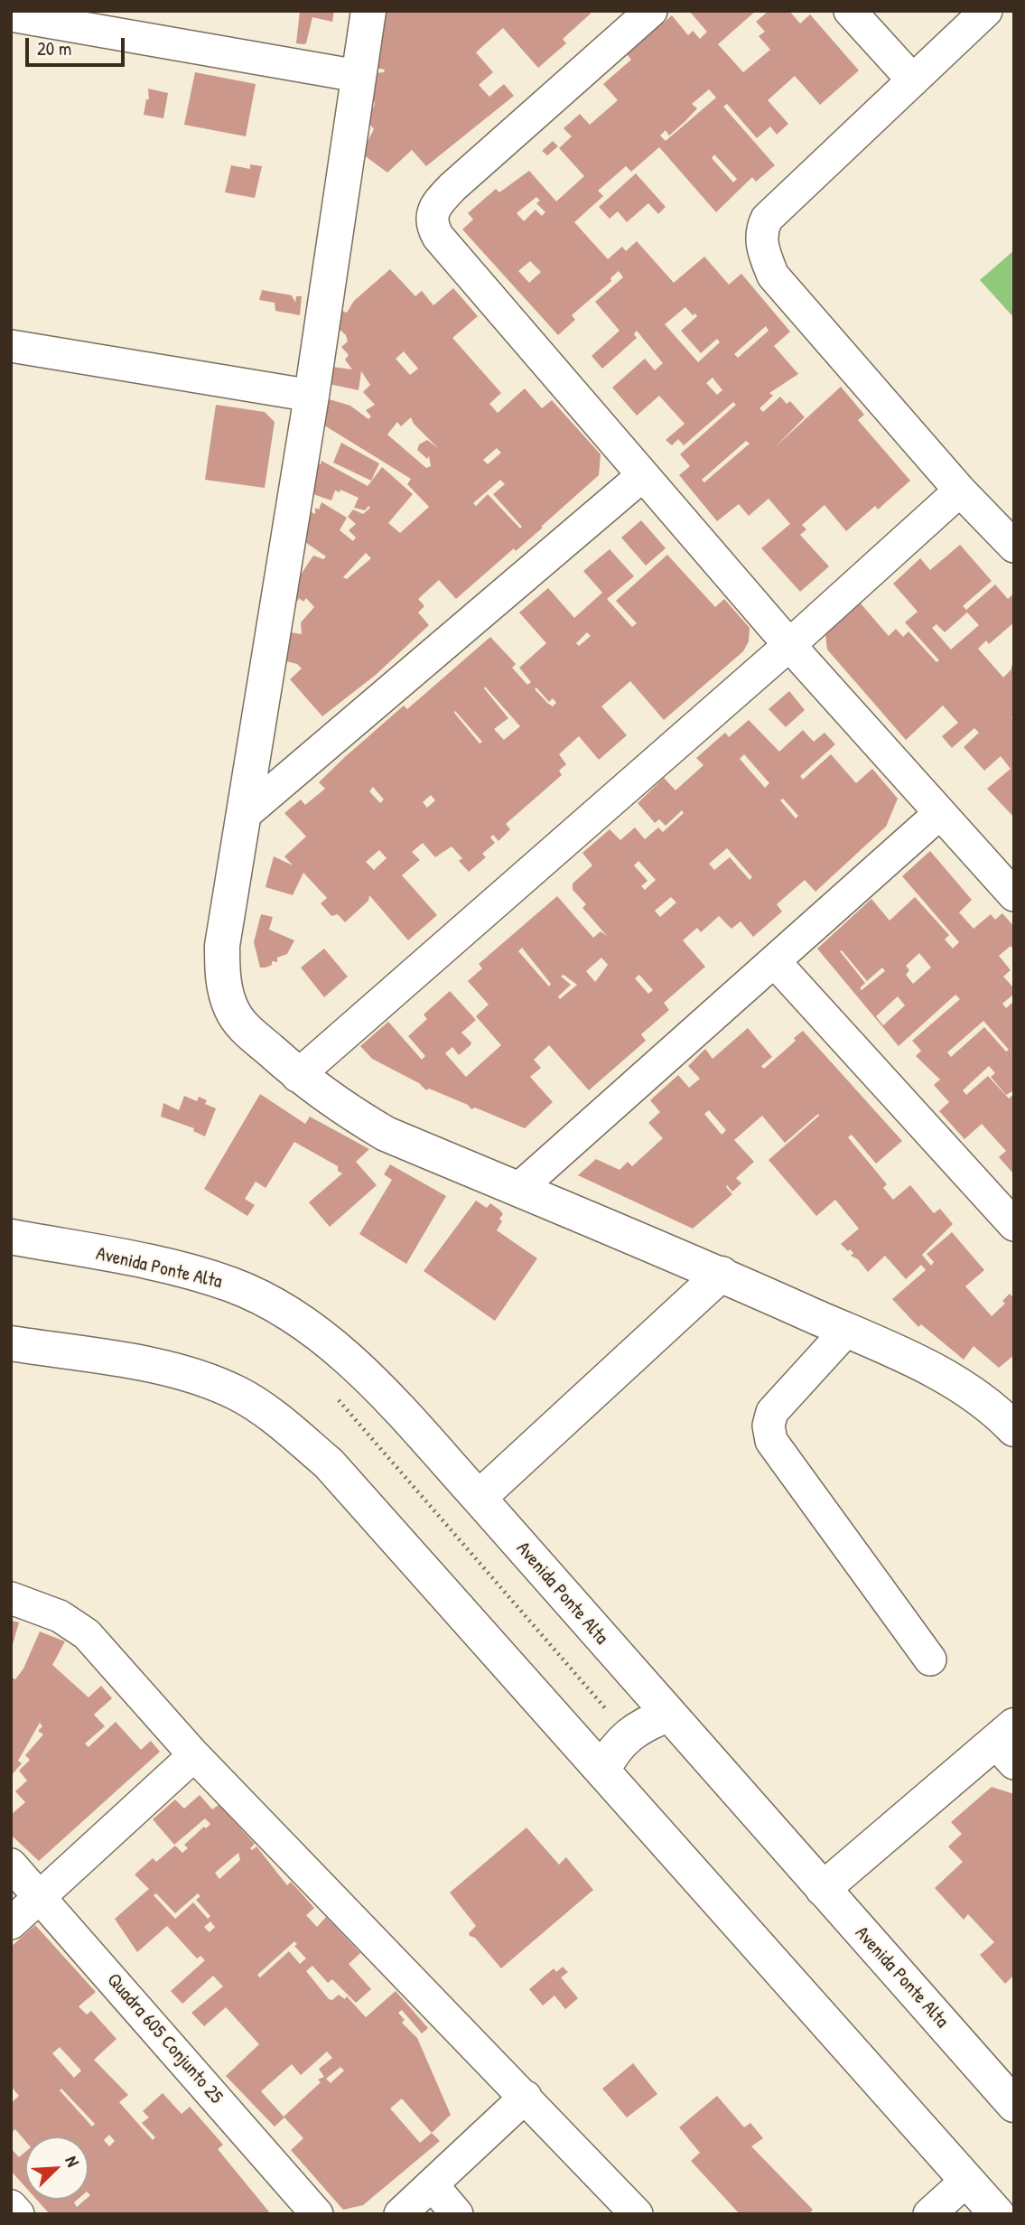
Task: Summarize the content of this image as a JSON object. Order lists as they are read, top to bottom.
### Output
{
  "streets": {
    "main road": ["Avenida Ponte Alta"],
    "street": ["Quadra 605 Conjunto 25"]
  },
  "scale_bar": "20 m",
  "north": "top right"
}
